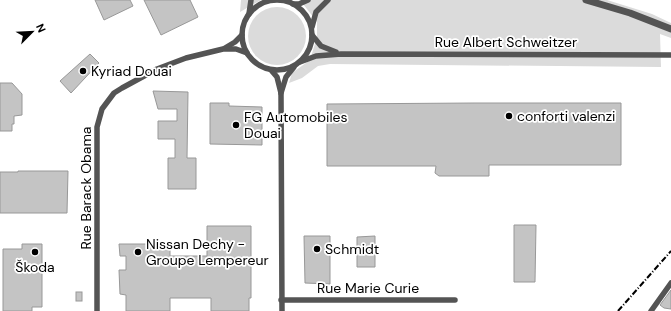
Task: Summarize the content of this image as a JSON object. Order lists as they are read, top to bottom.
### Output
{
  "streets": {
    "street": ["Rue Albert Schweitzer", "Rue Barack Obama", "Rue Marie Curie"]
  },
  "crossings": [
    ["Rue Albert Schweitzer", "Rue Barack Obama"]
  ],
  "places": [
    "Kyriad Douai",
    "conforti valenzi",
    "FG Automobiles Douai",
    "Schmidt",
    "Škoda",
    "Nissan Dechy - Groupe Lempereur"
  ],
  "north": "top right"
}
